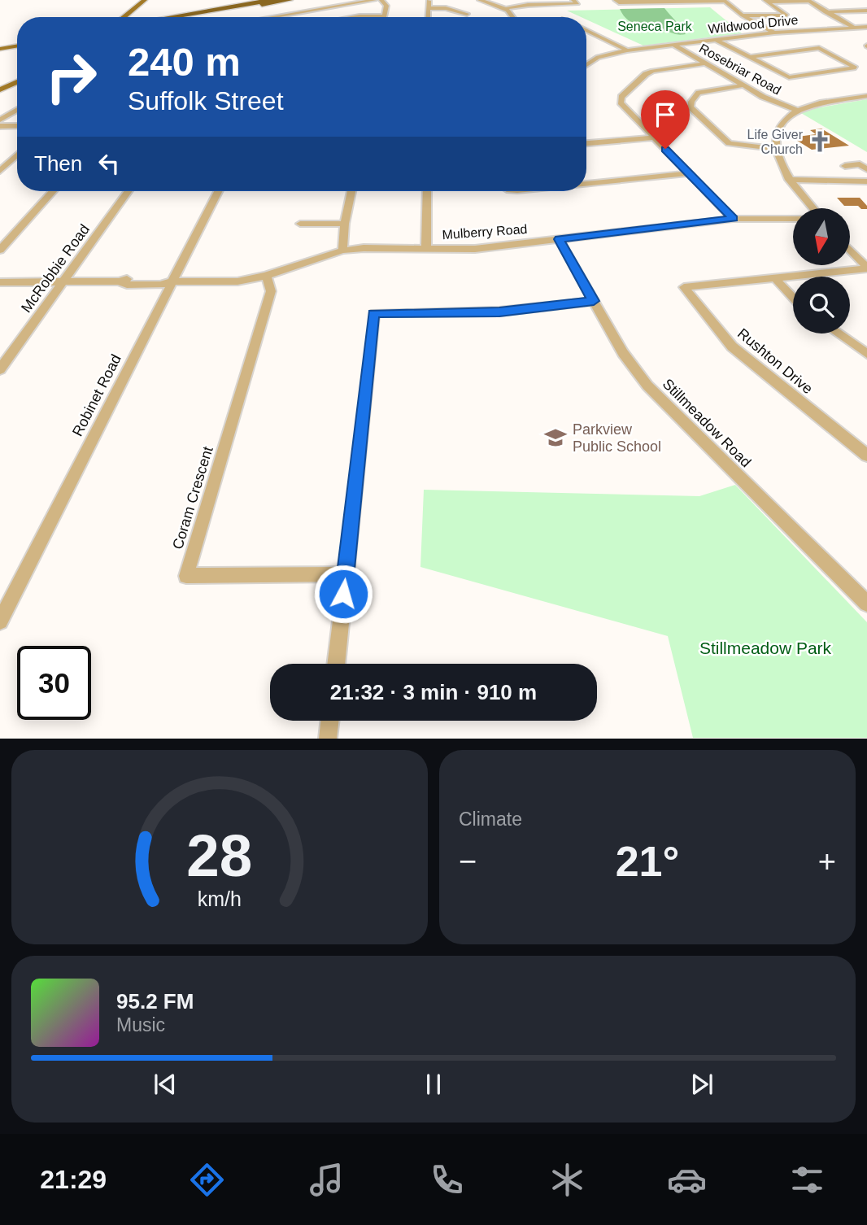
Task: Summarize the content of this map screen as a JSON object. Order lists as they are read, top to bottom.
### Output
{
  "streets": {
    "street": [
      "Wildwood Drive",
      "Rosebriar Road",
      "Mulberry Road",
      "McRobbie Road",
      "Rushton Drive",
      "Robinet Road",
      "Stillmeadow Road",
      "Coram Crescent"
    ]
  },
  "crossings": [
    ["Wildwood Drive", "Rosebriar Road"],
    ["Mulberry Road", "McRobbie Road"],
    ["Mulberry Road", "Robinet Road"],
    ["Mulberry Road", "Stillmeadow Road"],
    ["Mulberry Road", "Coram Crescent"]
  ],
  "parks": ["Seneca Park", "Stillmeadow Park"],
  "places": {
    "church": ["Life Giver Church"],
    "school or university": ["Parkview Public School"]
  },
  "north": "bottom",
  "page": {
    "turn": ["240 m", "Suffolk Street"],
    "then": "Then",
    "limit": "30",
    "trip": "21:32 · 3 min · 910 m",
    "tile": "Climate",
    "heat": ["−", "21°", "+"],
    "song": ["95.2 FM", "Music"],
    "tabs": "21:29",
    "gauge": ["28", "km/h"]
  }
}
